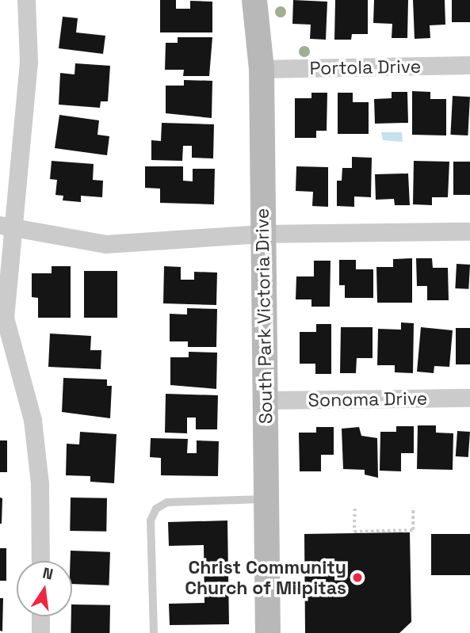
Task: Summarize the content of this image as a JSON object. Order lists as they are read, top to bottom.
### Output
{
  "streets": {
    "main road": ["South Park Victoria Drive"],
    "street": ["Portola Drive", "Sonoma Drive"]
  },
  "crossings": [
    ["Portola Drive", "South Park Victoria Drive"],
    ["South Park Victoria Drive", "Sonoma Drive"]
  ],
  "places": ["Christ Community Church of Milpitas"],
  "north": "top"
}
